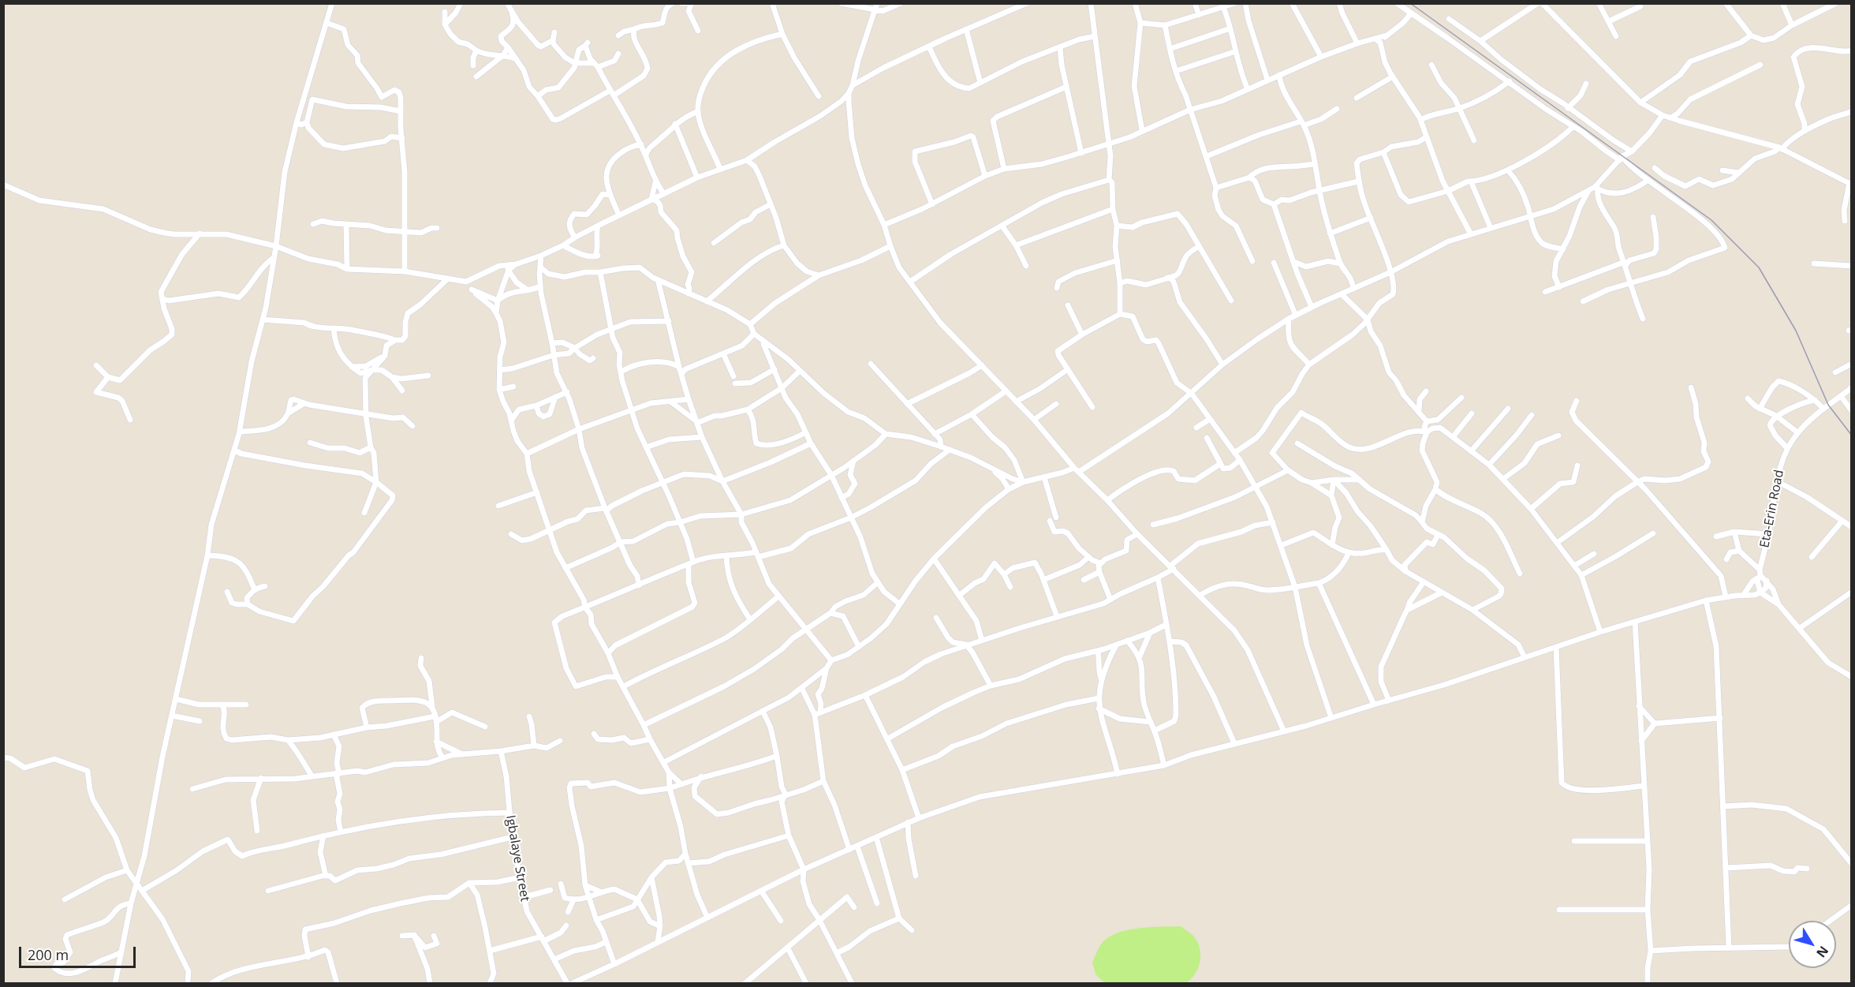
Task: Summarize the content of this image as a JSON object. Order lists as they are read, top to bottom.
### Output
{
  "streets": {
    "street": ["Eta-Erin Road", "Igbalaye Street"]
  },
  "scale_bar": "200 m",
  "north": "bottom right"
}
